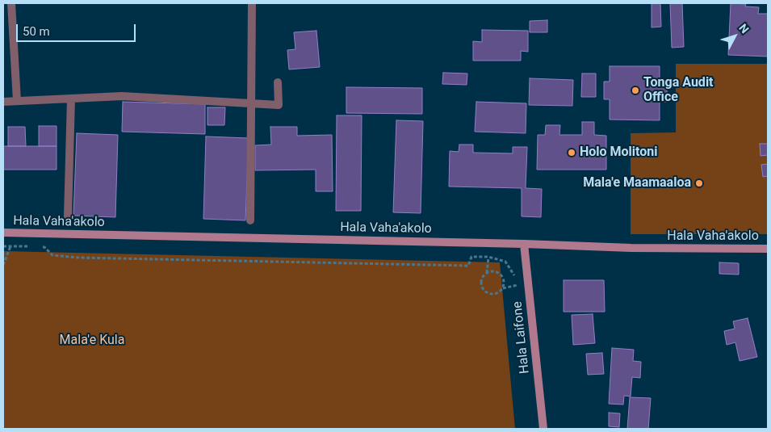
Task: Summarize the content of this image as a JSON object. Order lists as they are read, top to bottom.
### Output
{
  "streets": {
    "main road": ["Hala Vaha'akolo", "Hala Laifone"]
  },
  "crossings": [
    ["Hala Vaha'akolo", "Hala Laifone"]
  ],
  "parks": ["Mala'e Kula"],
  "places": ["Tonga Audit Office", "Holo Molitoni", "Mala'e Maamaaloa"],
  "scale_bar": "50 m",
  "north": "top right"
}
